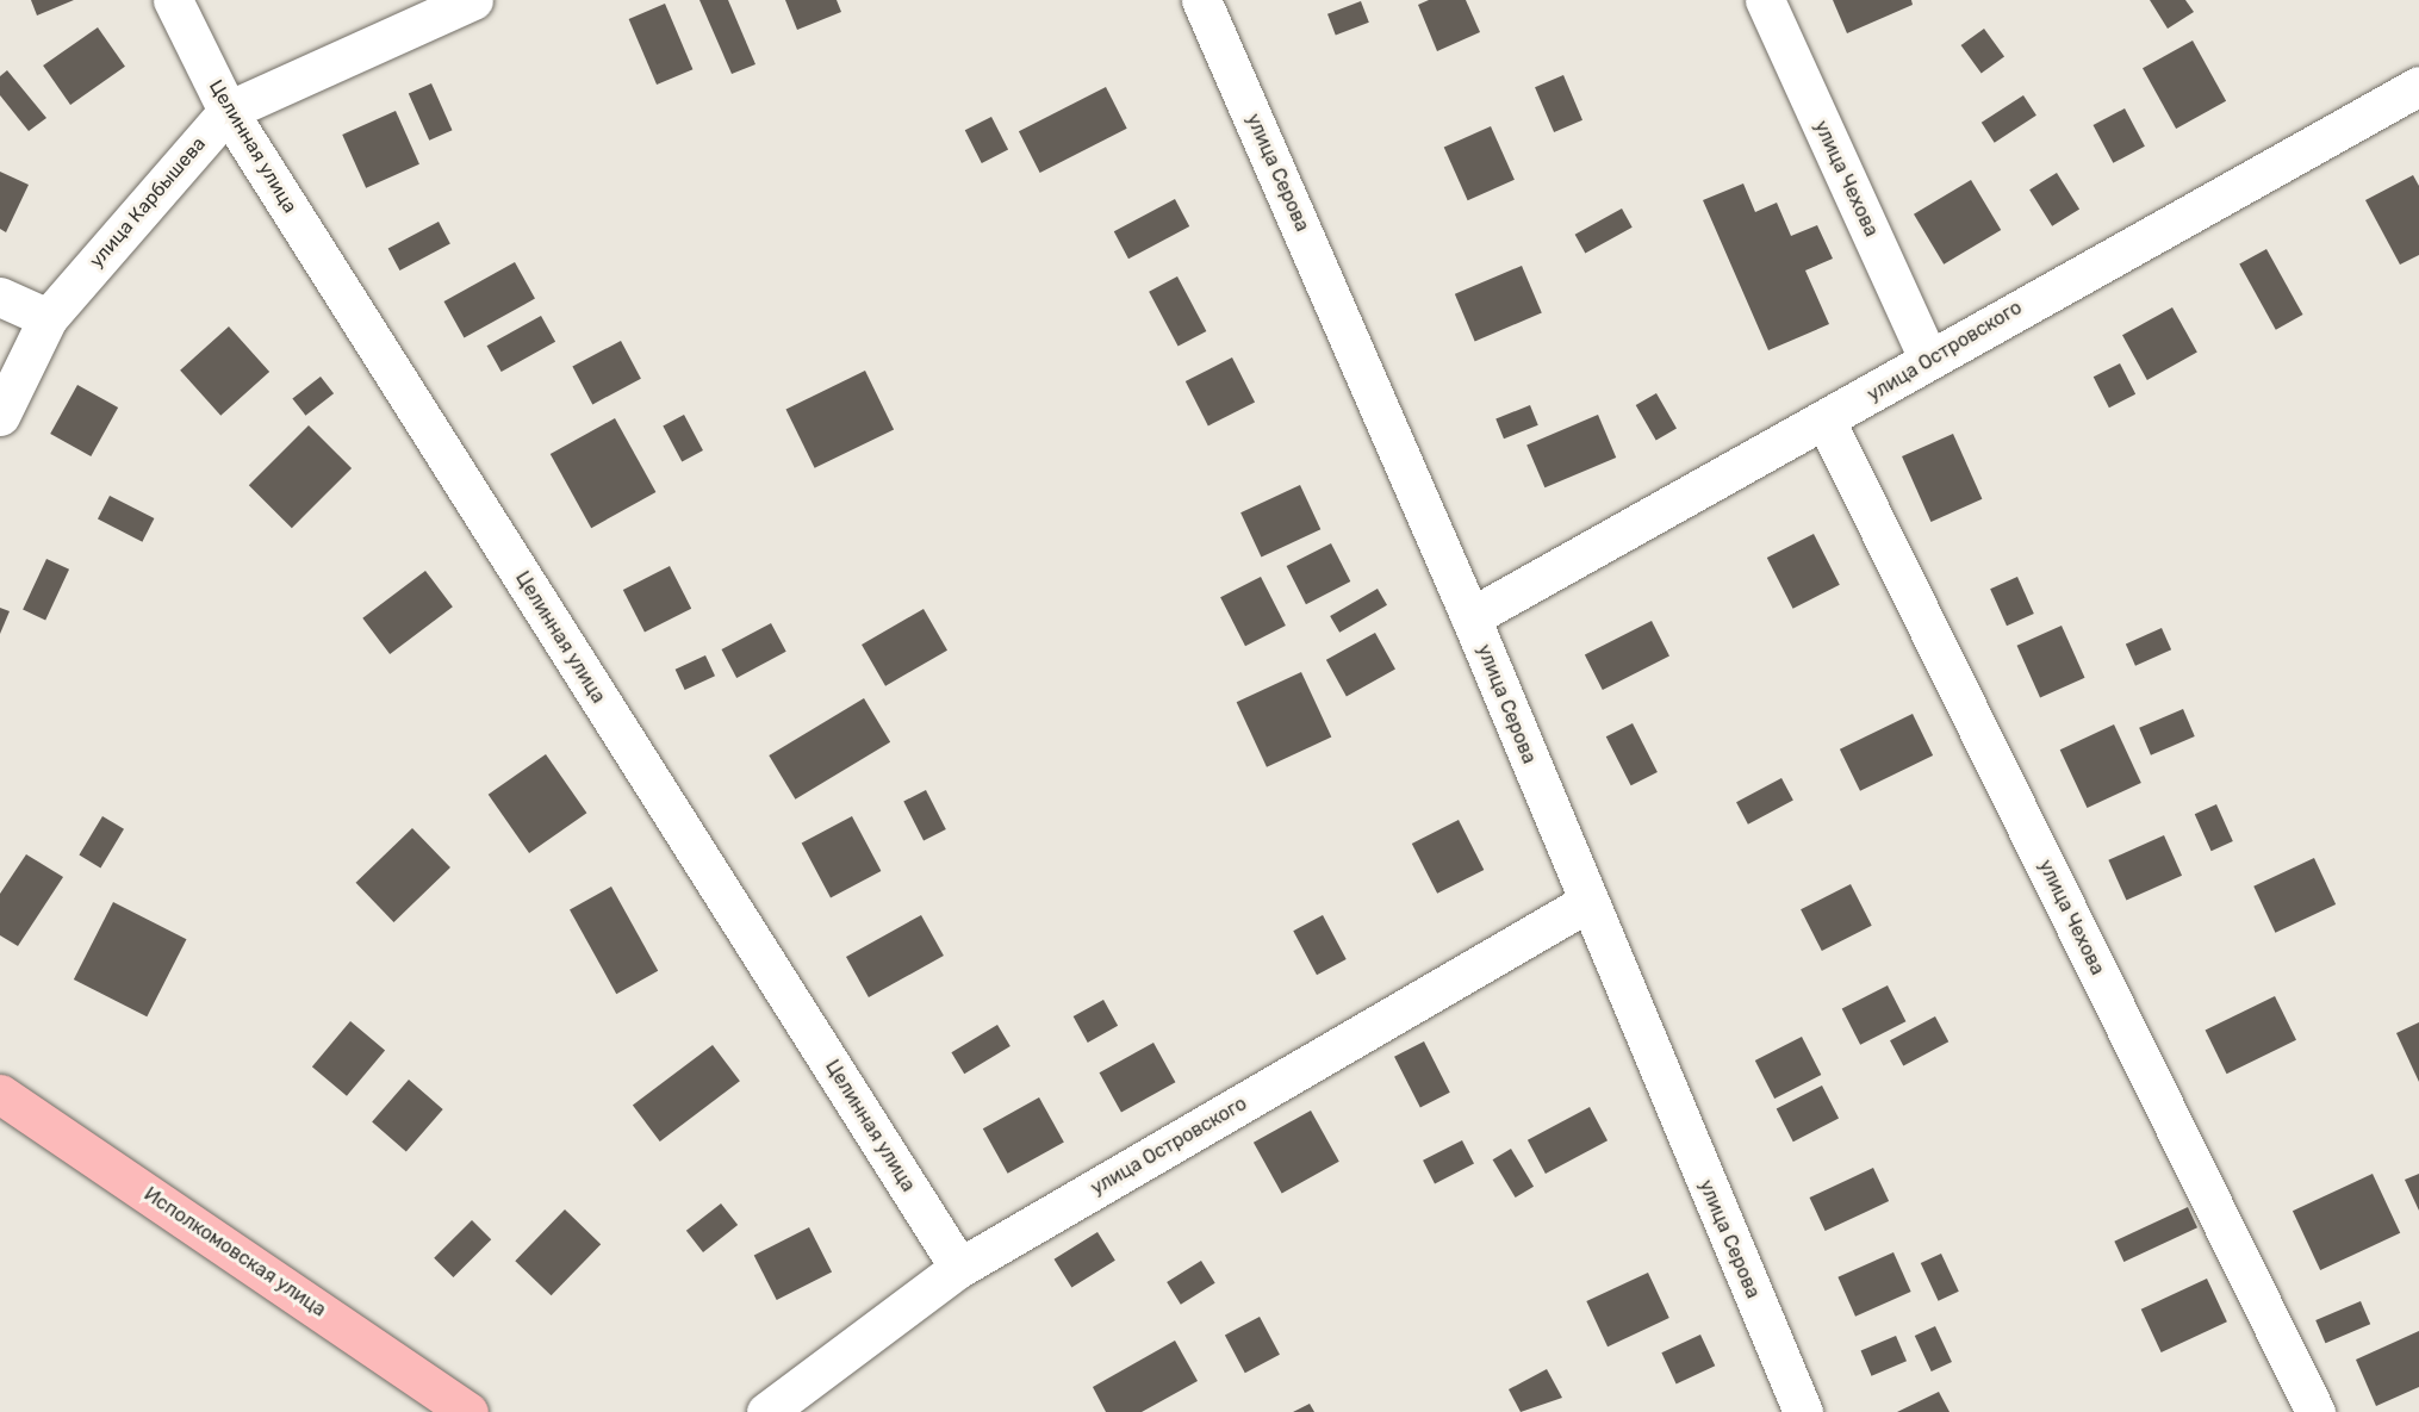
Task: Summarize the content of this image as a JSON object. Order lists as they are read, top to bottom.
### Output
{
  "streets": {
    "main road": ["Исполкомовская улица"],
    "street": [
      "Целинная улица",
      "улица Серова",
      "улица Чехова",
      "улица Карбышева",
      "улица Островского"
    ]
  },
  "crossings": [
    ["Целинная улица", "улица Карбышева"],
    ["Целинная улица", "улица Островского"],
    ["улица Серова", "улица Островского"],
    ["улица Чехова", "улица Островского"]
  ]
}
